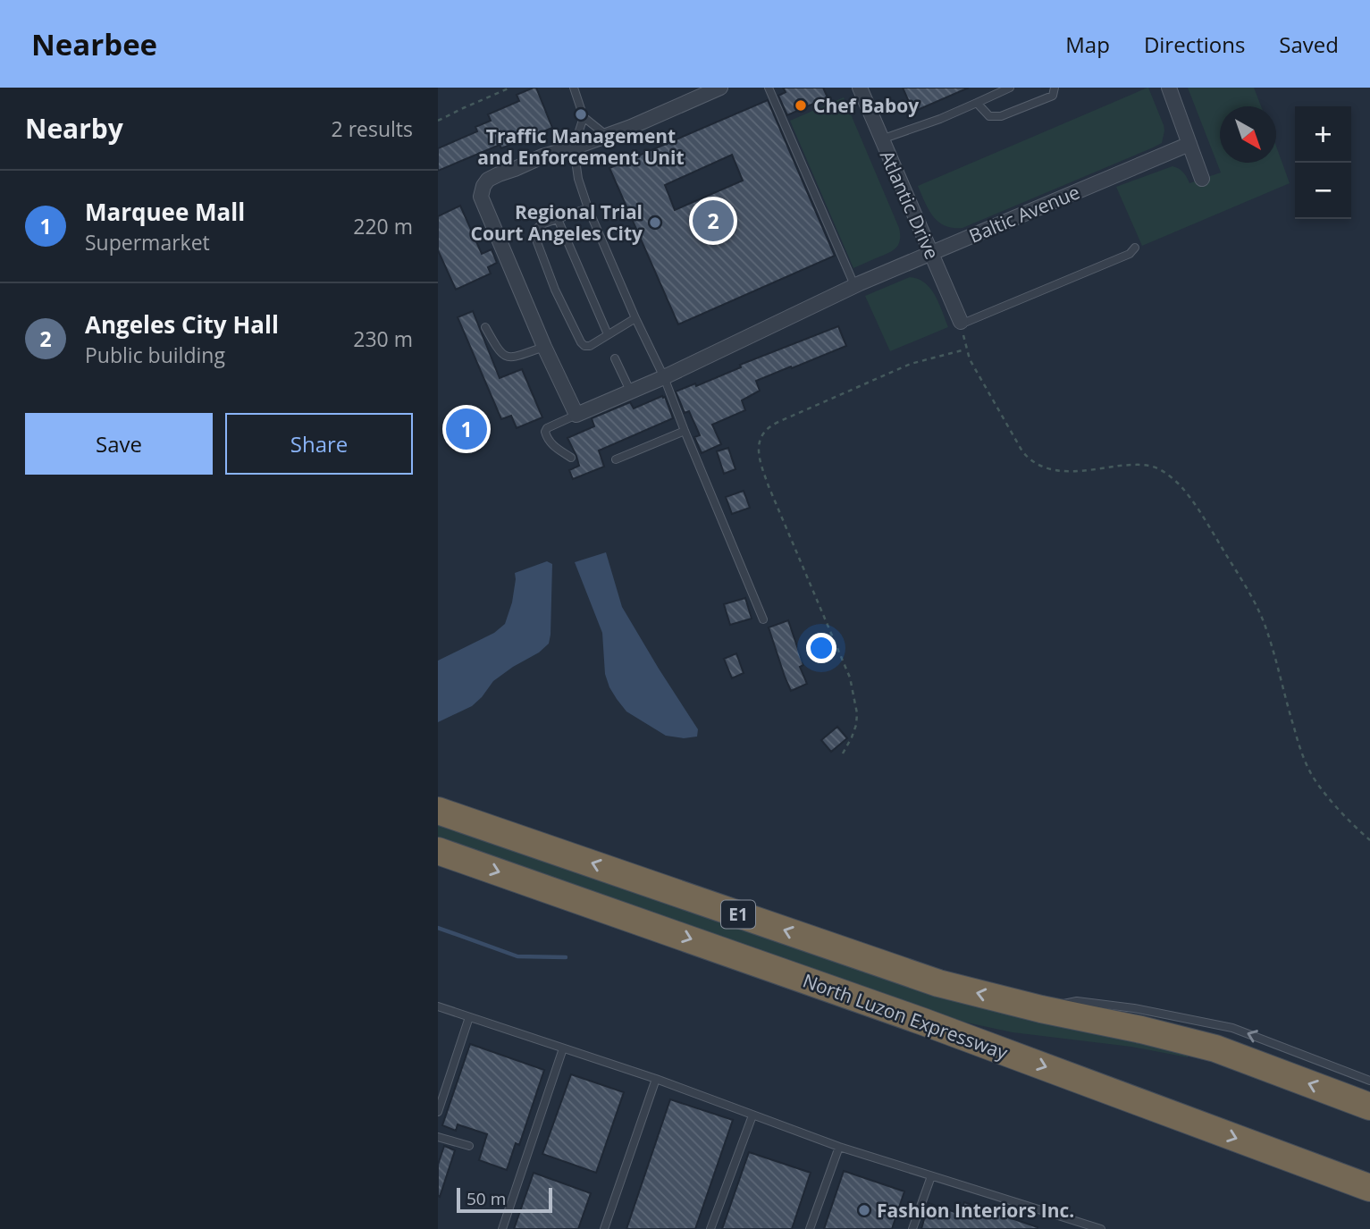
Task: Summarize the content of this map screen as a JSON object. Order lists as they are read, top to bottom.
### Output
{
  "streets": {
    "highway": ["E1", "North Luzon Expressway"],
    "street": ["Atlantic Drive", "Baltic Avenue"]
  },
  "crossings": [
    ["Atlantic Drive", "Baltic Avenue"]
  ],
  "places": [
    "Chef Baboy",
    "Traffic Management and Enforcement Unit",
    "Regional Trial Court Angeles City",
    "Fashion Interiors Inc."
  ],
  "scale_bar": "50 m",
  "north": "bottom right",
  "page": {
    "header": "Nearbee",
    "nav": ["Map", "Directions", "Saved"],
    "heading": ["Nearby", "2 results"],
    "map_buttons": ["+", "−"],
    "list": [
      {
        "mark": "1",
        "name": "Marquee Mall",
        "note": "Supermarket",
        "value": "220 m"
      },
      {
        "mark": "2",
        "name": "Angeles City Hall",
        "note": "Public building",
        "value": "230 m"
      }
    ],
    "pins": ["2", "1"],
    "buttons": ["Save", "Share"],
    "scale": "50 m"
  }
}
